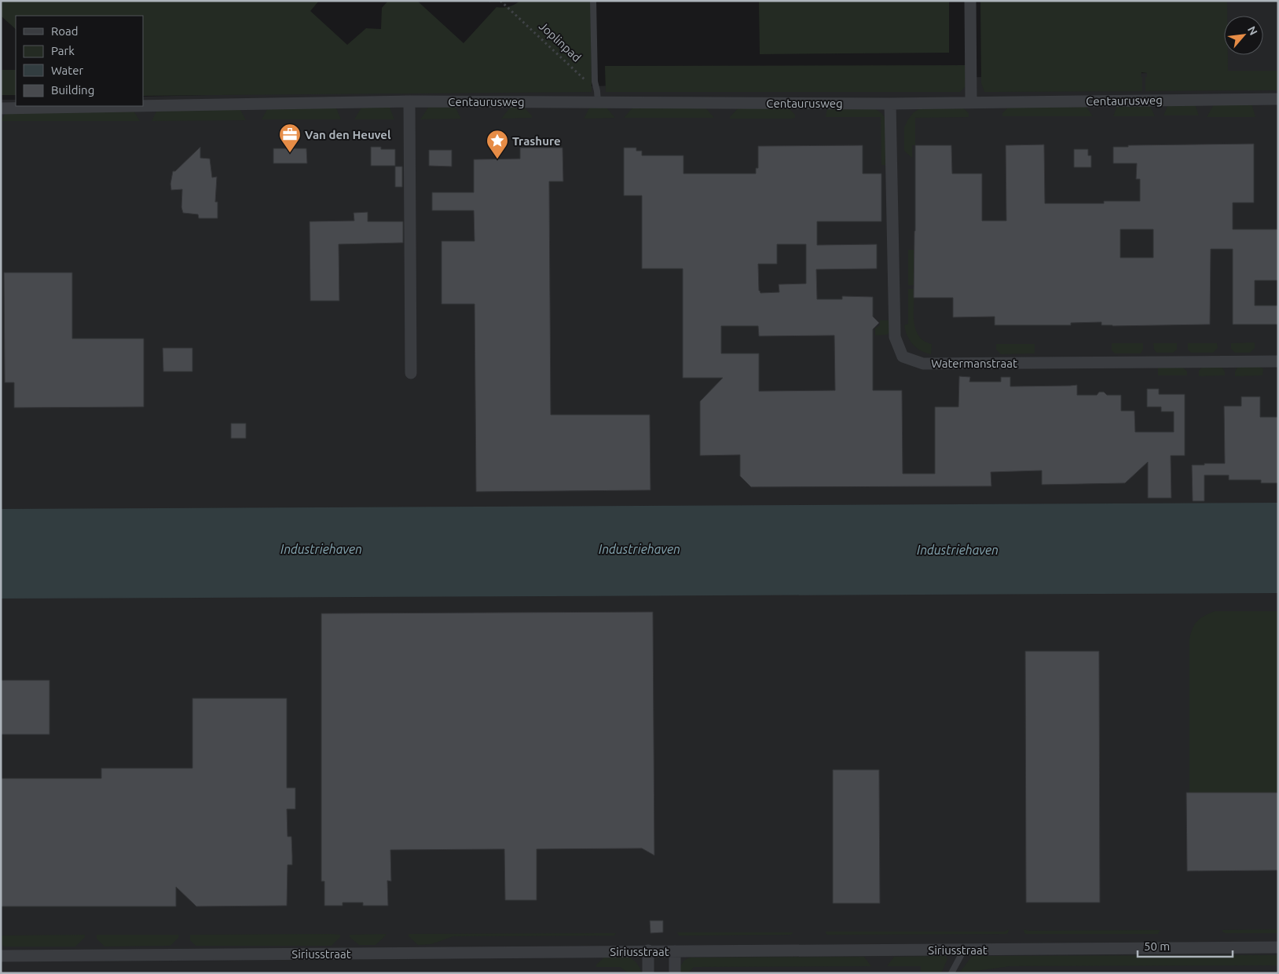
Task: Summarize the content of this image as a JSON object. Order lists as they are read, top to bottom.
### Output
{
  "streets": {
    "street": ["Centaurusweg", "Watermanstraat", "Siriusstraat"],
    "path": ["Joplinpad"]
  },
  "crossings": [
    ["Joplinpad", "Centaurusweg"],
    ["Centaurusweg", "Watermanstraat"]
  ],
  "water": ["Industriehaven"],
  "places": {
    "office": ["Van den Heuvel"],
    "place": ["Trashure"]
  },
  "legend": [
    "Road",
    "Park",
    "Water",
    "Building"
  ],
  "scale_bar": "50 m",
  "north": "top right"
}
